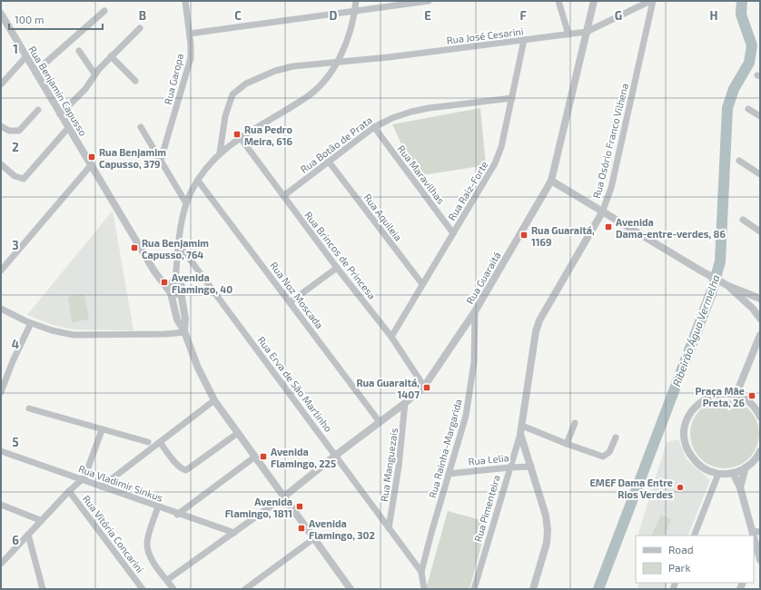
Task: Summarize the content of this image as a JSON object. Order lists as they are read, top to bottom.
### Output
{
  "streets": {
    "street": [
      "Rua José Cesarini",
      "Rua Garopa",
      "Rua Benjamin Capusso",
      "Rua Osório Franco Vilhena",
      "Rua Botão de Prata",
      "Rua Maravilhas",
      "Rua Raiz-Forte",
      "Rua Aquileia",
      "Rua Brincos de Princesa",
      "Rua Guaraitá",
      "Rua Noz Moscada",
      "Rua Erva de São Martinho",
      "Rua Rainha-Margarida",
      "Rua Lelia",
      "Rua Manguezais",
      "Rua Vladimir Sinkus",
      "Rua Pimenteira",
      "Rua Vitória Concarini"
    ]
  },
  "crossings": [
    ["Rua José Cesarini", "Rua Raiz-Forte"],
    ["Rua José Cesarini", "Rua Guaraitá"],
    ["Rua Osório Franco Vilhena", "Rua Pimenteira"],
    ["Rua Botão de Prata", "Rua Maravilhas"],
    ["Rua Botão de Prata", "Rua Raiz-Forte"],
    ["Rua Botão de Prata", "Rua Aquileia"],
    ["Rua Botão de Prata", "Rua Brincos de Princesa"],
    ["Rua Maravilhas", "Rua Raiz-Forte"],
    ["Rua Raiz-Forte", "Rua Aquileia"],
    ["Rua Raiz-Forte", "Rua Brincos de Princesa"],
    ["Rua Brincos de Princesa", "Rua Guaraitá"],
    ["Rua Guaraitá", "Rua Noz Moscada"],
    ["Rua Guaraitá", "Rua Erva de São Martinho"],
    ["Rua Guaraitá", "Rua Rainha-Margarida"],
    ["Rua Guaraitá", "Rua Manguezais"],
    ["Rua Erva de São Martinho", "Rua Rainha-Margarida"],
    ["Rua Erva de São Martinho", "Rua Manguezais"],
    ["Rua Rainha-Margarida", "Rua Lelia"],
    ["Rua Lelia", "Rua Pimenteira"]
  ],
  "water": ["Ribeirão Água Vermelha"],
  "places": {
    "transit": [
      "Rua Pedro Meira, 616",
      "Rua Benjamim Capusso, 379",
      "Avenida Dama-entre-verdes, 86",
      "Rua Guaraitá, 1169",
      "Rua Benjamim Capusso, 764",
      "Avenida Flamingo, 40",
      "Rua Guaraitá, 1407",
      "Praça Mãe Preta, 26",
      "Avenida Flamingo, 225",
      "Avenida Flamingo, 1811",
      "Avenida Flamingo, 302"
    ],
    "other": ["EMEF Dama Entre Rios Verdes"]
  },
  "legend": ["Road", "Park"],
  "scale_bar": "100 m",
  "grid": {
    "columns": [
      "B",
      "C",
      "D",
      "E",
      "F",
      "G",
      "H"
    ],
    "rows": [
      "1",
      "2",
      "3",
      "4",
      "5",
      "6"
    ]
  }
}
